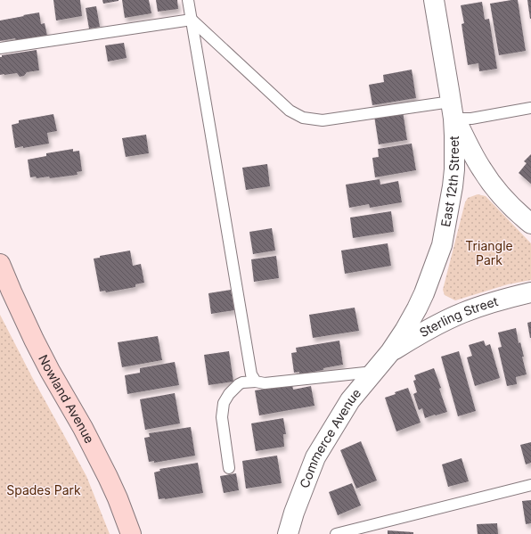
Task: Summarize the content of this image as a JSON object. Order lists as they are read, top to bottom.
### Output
{
  "streets": {
    "main road": ["Nowland Avenue"],
    "street": ["East 12th Street", "Sterling Street", "Commerce Avenue"]
  },
  "crossings": [
    ["East 12th Street", "Sterling Street"],
    ["East 12th Street", "Commerce Avenue"],
    ["Sterling Street", "Commerce Avenue"]
  ],
  "parks": ["Triangle Park", "Spades Park"]
}
